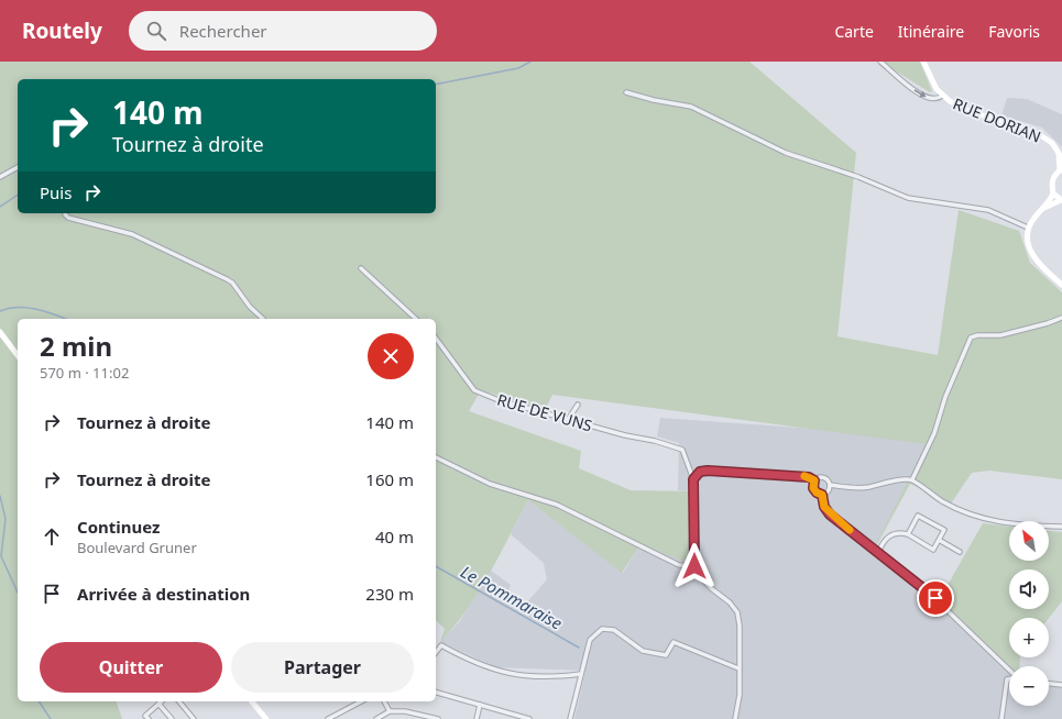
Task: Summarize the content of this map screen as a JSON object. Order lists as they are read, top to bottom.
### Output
{
  "streets": {
    "main road": ["RUE DORIAN"],
    "street": ["RUE DE VUNS"]
  },
  "water": ["Le Pommaraise"],
  "north": "top left",
  "page": {
    "header": "Routely",
    "search": "Rechercher",
    "nav": ["Carte", "Itinéraire", "Favoris"],
    "turn": ["140 m", "Tournez à droite"],
    "then": "Puis",
    "heading": ["2 min", "570 m · 11:02"],
    "list": [
      {
        "name": "Tournez à droite",
        "value": "140 m"
      },
      {
        "name": "Tournez à droite",
        "value": "160 m"
      },
      {
        "name": "Continuez",
        "note": "Boulevard Gruner",
        "value": "40 m"
      },
      {
        "name": "Arrivée à destination",
        "value": "230 m"
      }
    ],
    "map_buttons": ["+", "−"],
    "buttons": ["Quitter", "Partager"]
  }
}
